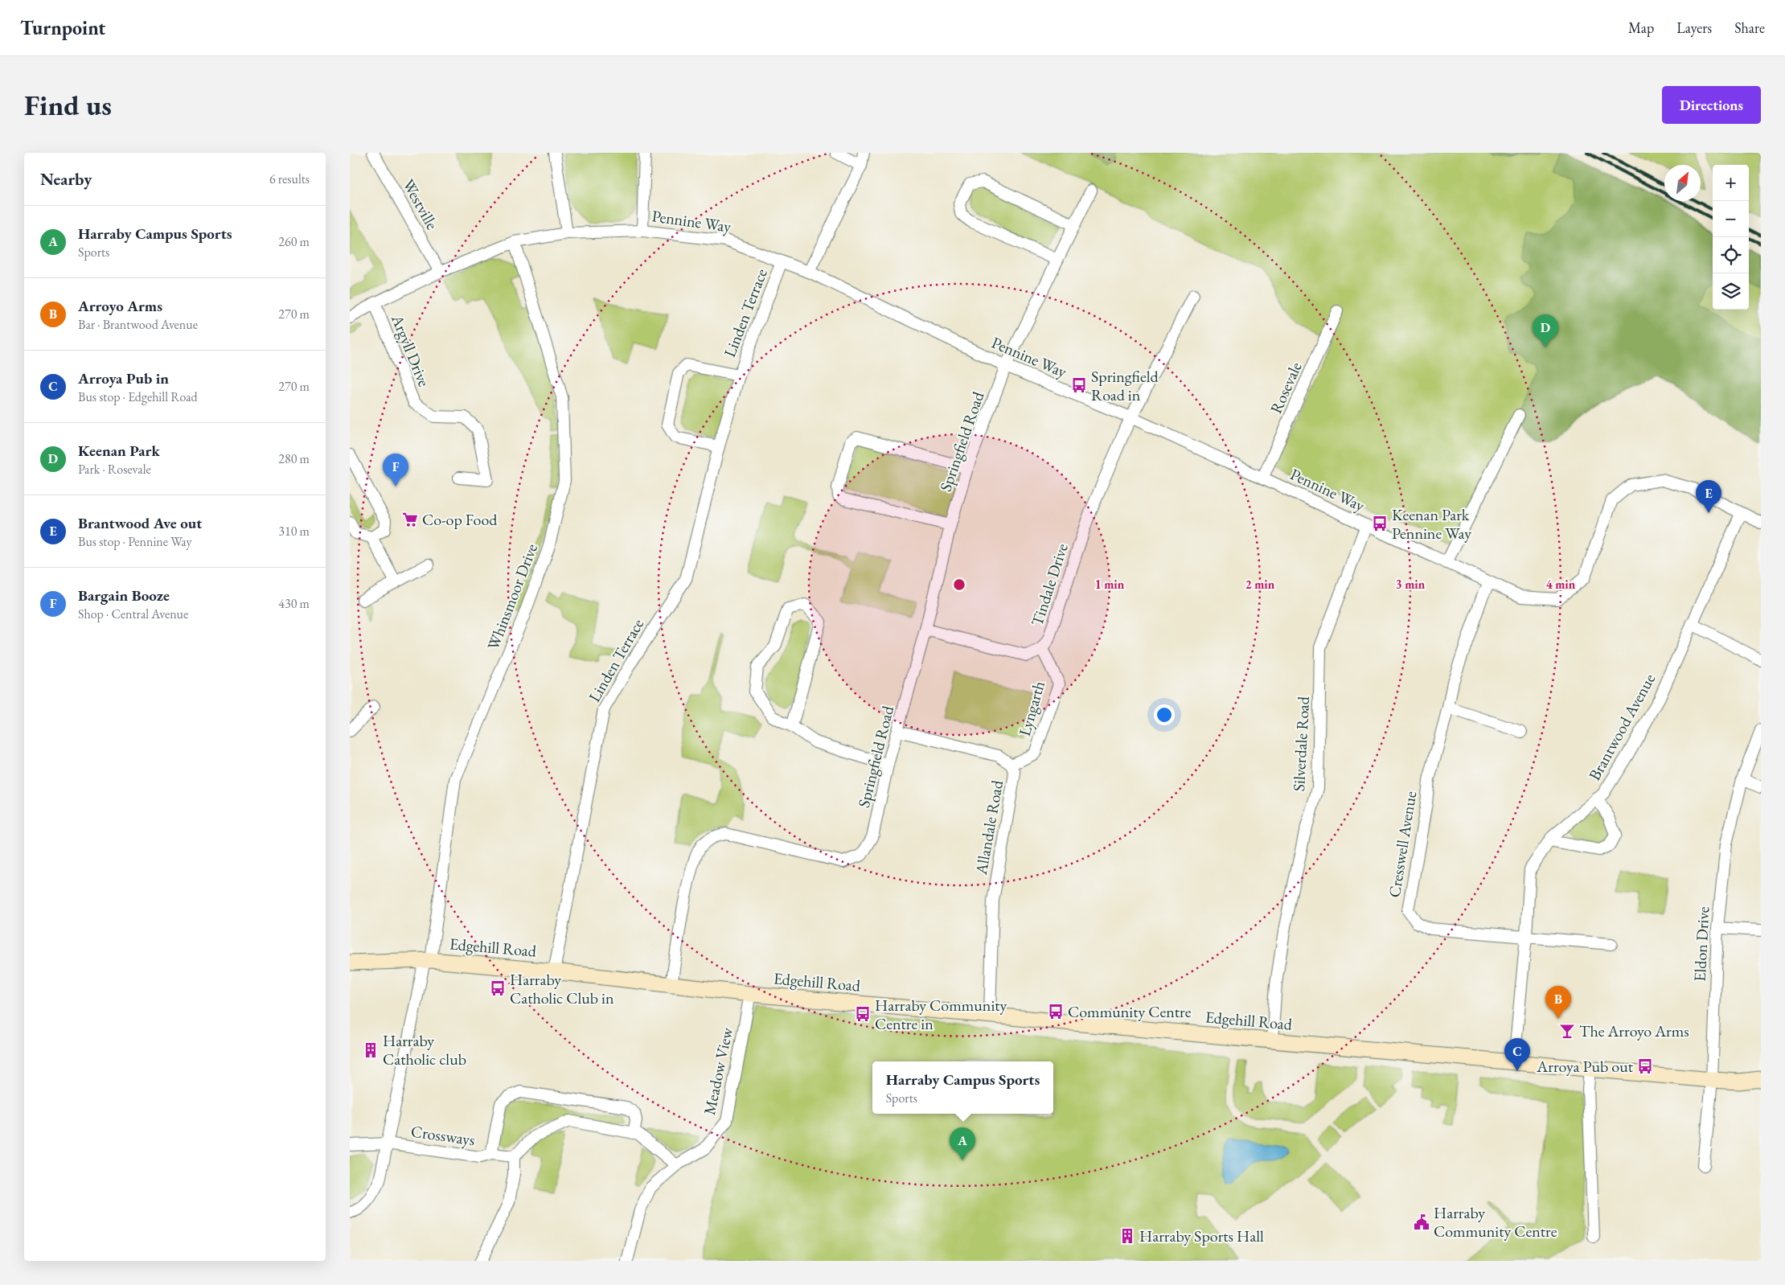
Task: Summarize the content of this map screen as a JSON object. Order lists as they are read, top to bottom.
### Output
{
  "streets": {
    "street": [
      "Westville",
      "Pennine Way",
      "Linden Terrace",
      "Argyll Drive",
      "Rosevale",
      "Springfield Road",
      "Tindale Drive",
      "Whinsmoor Drive",
      "Lyngarth",
      "Brantwood Avenue",
      "Silverdale Road",
      "Allandale Road",
      "Cresswell Avenue",
      "Eldon Drive",
      "Edgehill Road",
      "Meadow View",
      "Crossways"
    ]
  },
  "crossings": [
    ["Westville", "Pennine Way"],
    ["Pennine Way", "Linden Terrace"],
    ["Pennine Way", "Argyll Drive"],
    ["Pennine Way", "Rosevale"],
    ["Pennine Way", "Springfield Road"],
    ["Pennine Way", "Tindale Drive"],
    ["Pennine Way", "Whinsmoor Drive"],
    ["Pennine Way", "Brantwood Avenue"],
    ["Pennine Way", "Silverdale Road"],
    ["Pennine Way", "Cresswell Avenue"],
    ["Linden Terrace", "Edgehill Road"],
    ["Springfield Road", "Tindale Drive"],
    ["Springfield Road", "Allandale Road"],
    ["Springfield Road", "Edgehill Road"],
    ["Tindale Drive", "Lyngarth"],
    ["Whinsmoor Drive", "Edgehill Road"],
    ["Whinsmoor Drive", "Crossways"],
    ["Lyngarth", "Allandale Road"],
    ["Brantwood Avenue", "Cresswell Avenue"],
    ["Brantwood Avenue", "Edgehill Road"],
    ["Silverdale Road", "Edgehill Road"],
    ["Allandale Road", "Edgehill Road"],
    ["Eldon Drive", "Edgehill Road"],
    ["Edgehill Road", "Meadow View"]
  ],
  "places": {
    "bus stop": [
      "Springfield Road in",
      "Keenan Park Pennine Way",
      "Harraby Catholic Club in",
      "Community Centre",
      "Harraby Community Centre in",
      "Arroya Pub out"
    ],
    "supermarket": ["Co-op Food"],
    "bar": ["The Arroyo Arms"],
    "building": ["Harraby Catholic club", "Harraby Sports Hall"],
    "public building": ["Harraby Community Centre"]
  },
  "north": "top right",
  "page": {
    "header": "Turnpoint",
    "nav": ["Map", "Layers", "Share"],
    "buttons": "Directions",
    "title": "Find us",
    "heading": ["Nearby", "6 results"],
    "map_buttons": ["+", "−"],
    "list": [
      {
        "mark": "A",
        "name": "Harraby Campus Sports",
        "note": "Sports",
        "value": "260 m"
      },
      {
        "mark": "B",
        "name": "Arroyo Arms",
        "note": "Bar · Brantwood Avenue",
        "value": "270 m"
      },
      {
        "mark": "C",
        "name": "Arroya Pub in",
        "note": "Bus stop · Edgehill Road",
        "value": "270 m"
      },
      {
        "mark": "D",
        "name": "Keenan Park",
        "note": "Park · Rosevale",
        "value": "280 m"
      },
      {
        "mark": "E",
        "name": "Brantwood Ave out",
        "note": "Bus stop · Pennine Way",
        "value": "310 m"
      },
      {
        "mark": "F",
        "name": "Bargain Booze",
        "note": "Shop · Central Avenue",
        "value": "430 m"
      }
    ],
    "pins": [
      "D",
      "F",
      "E",
      "B",
      "C",
      "A"
    ],
    "popup": ["Harraby Campus Sports", "Sports"]
  },
  "rings": [
    "1 min",
    "2 min",
    "3 min",
    "4 min"
  ]
}
